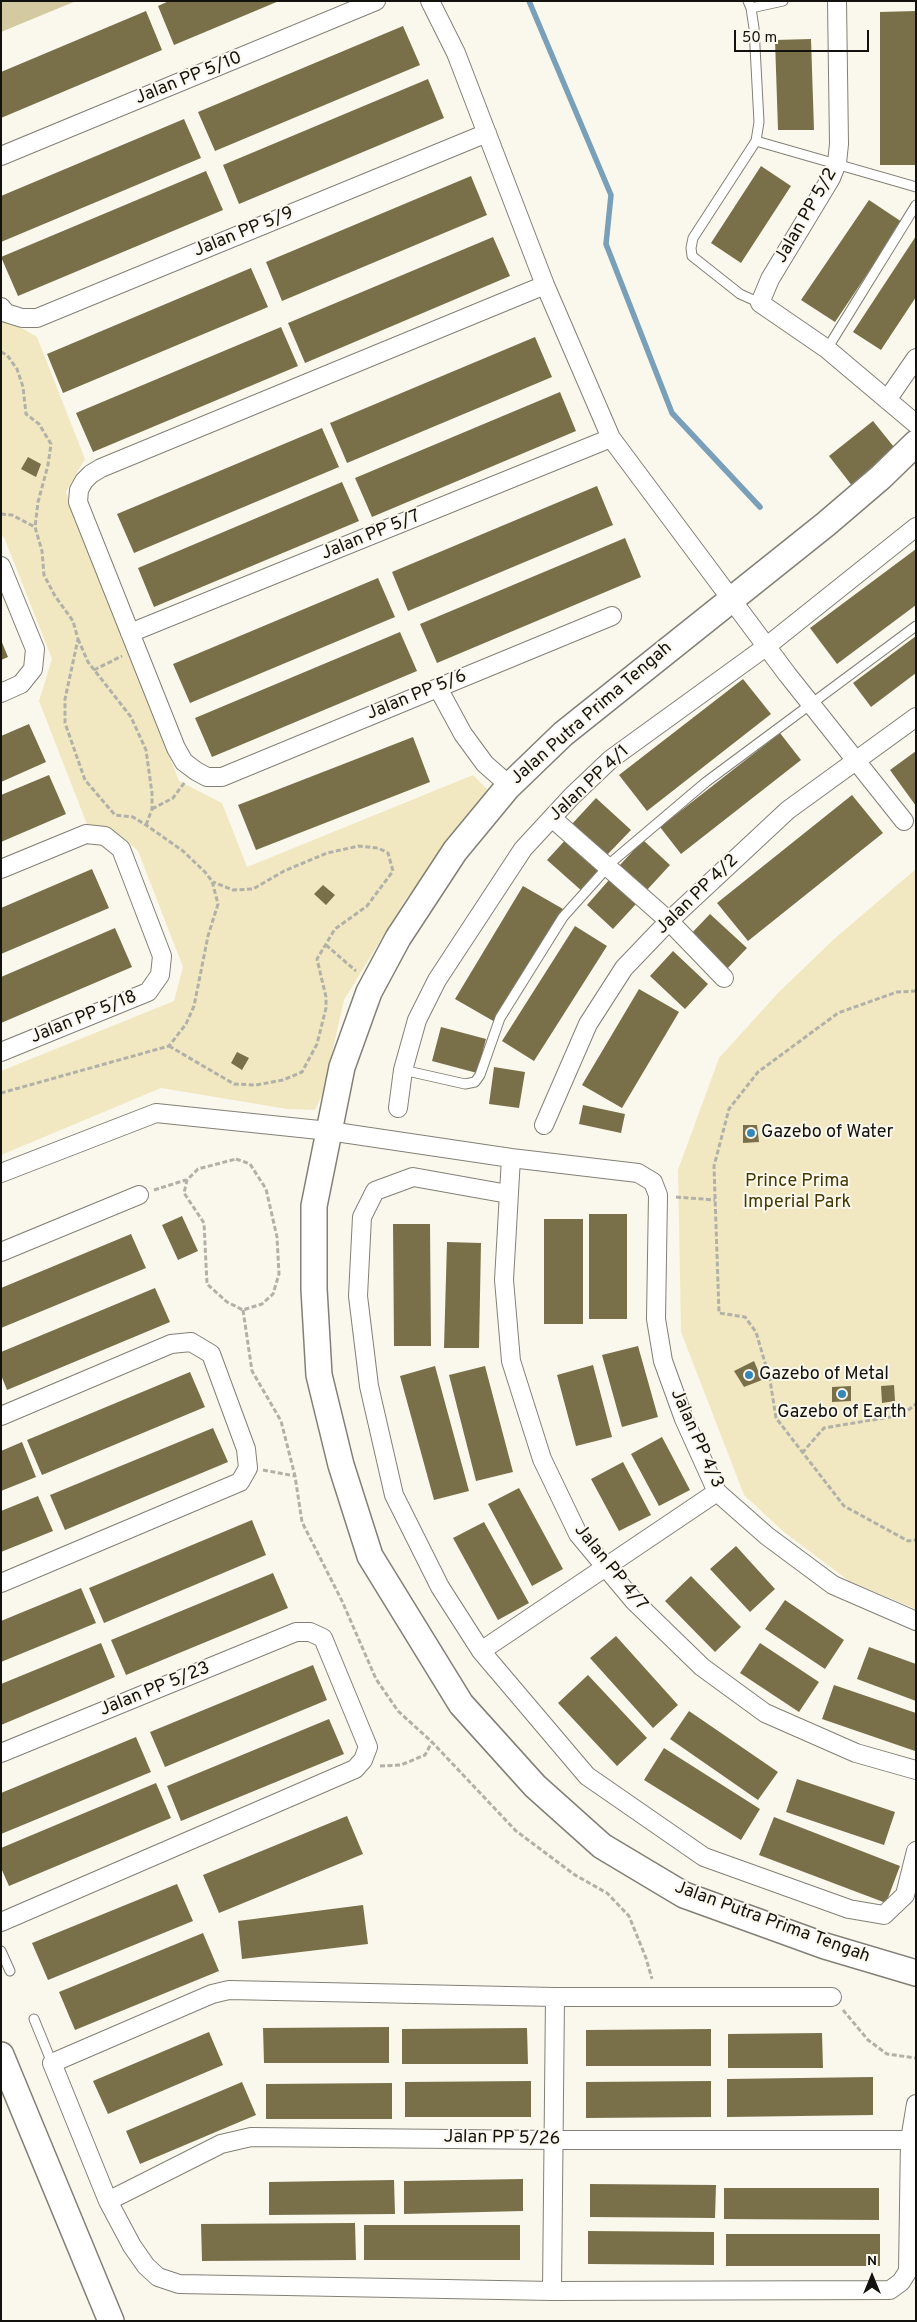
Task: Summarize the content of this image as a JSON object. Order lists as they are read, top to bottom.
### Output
{
  "streets": {
    "street": [
      "Jalan PP 5/10",
      "Jalan PP 5/2",
      "Jalan PP 5/9",
      "Jalan PP 5/7",
      "Jalan PP 5/6",
      "Jalan Putra Prima Tengah",
      "Jalan PP 4/1",
      "Jalan PP 4/2",
      "Jalan PP 5/18",
      "Jalan PP 4/3",
      "Jalan PP 4/7",
      "Jalan PP 5/23",
      "Jalan PP 5/26"
    ]
  },
  "parks": ["Prince Prima Imperial Park"],
  "places": ["Gazebo of Water", "Gazebo of Metal", "Gazebo of Earth"],
  "scale_bar": "50 m",
  "north": "top"
}
